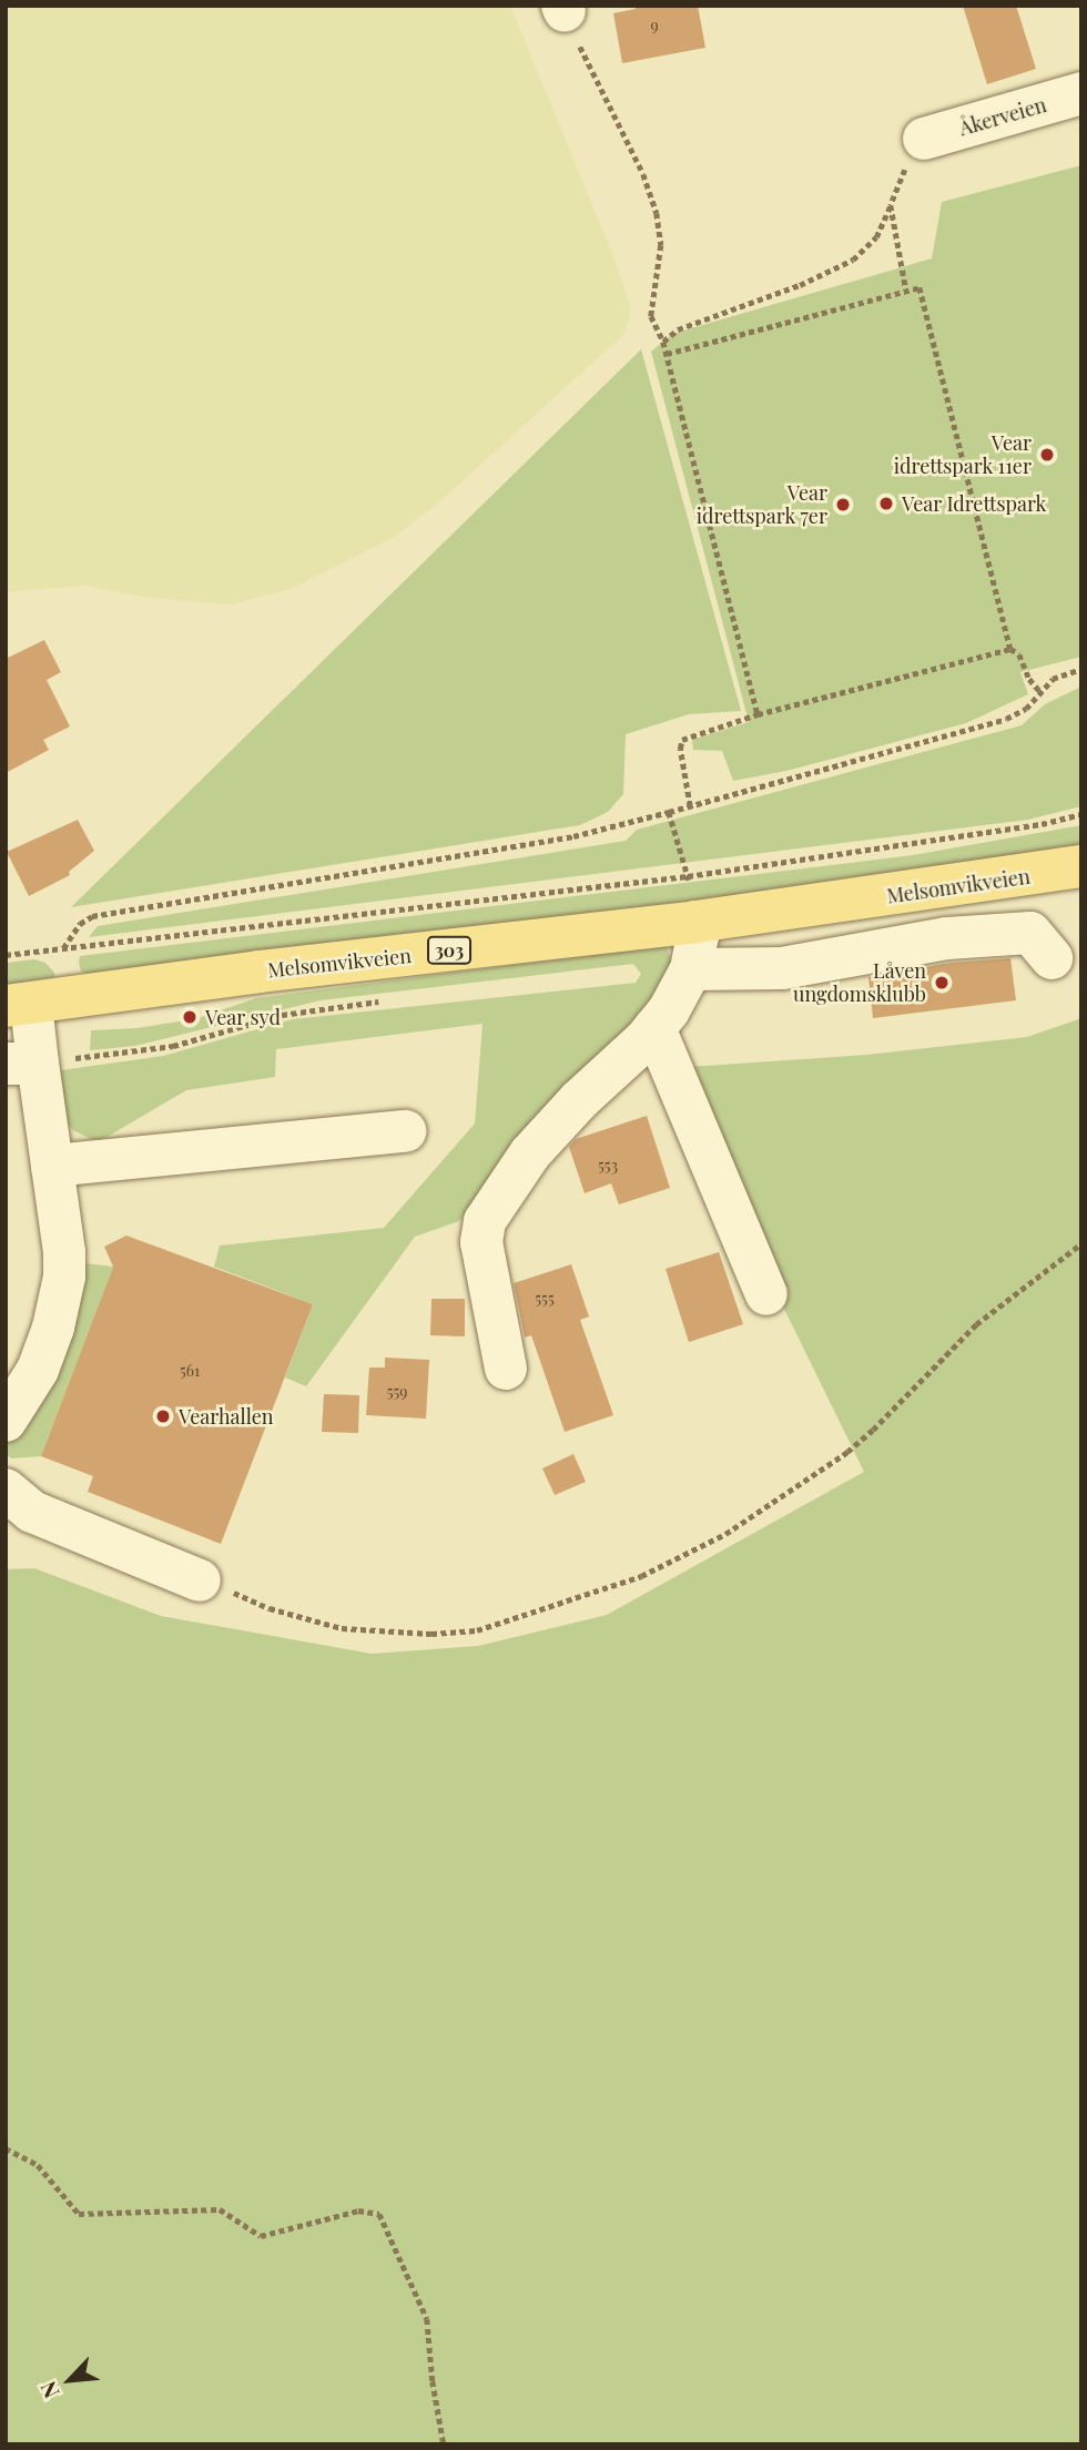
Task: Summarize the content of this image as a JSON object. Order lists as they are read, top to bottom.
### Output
{
  "streets": {
    "main road": ["Melsomvikveien", "303"],
    "street": ["Åkerveien"]
  },
  "places": [
    "Vear idrettspark 11er",
    "Vear Idrettspark",
    "Vear idrettspark 7er",
    "Låven ungdomsklubb",
    "Vear syd",
    "Vearhallen"
  ],
  "house_numbers": [
    "9",
    "553",
    "555",
    "561",
    "559"
  ],
  "north": "bottom left"
}
